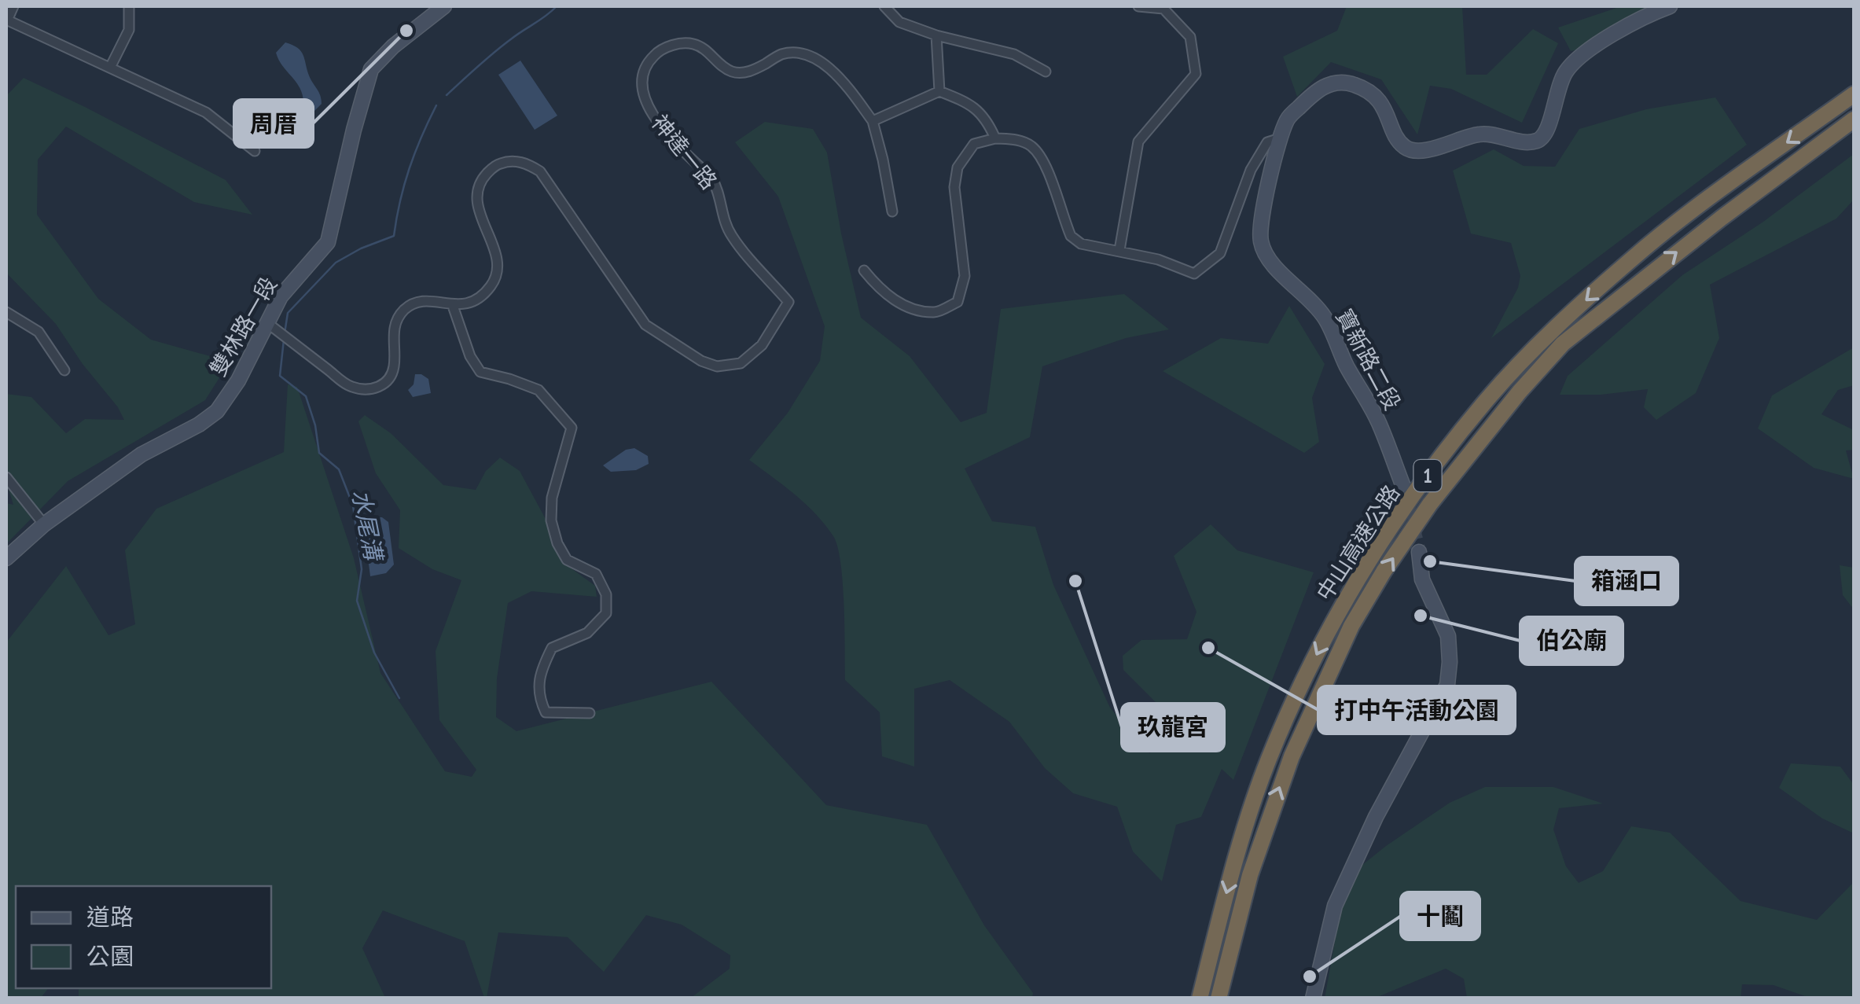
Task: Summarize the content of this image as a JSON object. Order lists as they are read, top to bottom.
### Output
{
  "streets": {
    "highway": ["1", "中山高速公路"],
    "street": ["神達一路", "雙林路一段", "寶新路二段"]
  },
  "crossings": [
    ["神達一路", "雙林路一段"]
  ],
  "water": ["水尾溝"],
  "places": [
    "周厝",
    "箱涵口",
    "玖龍宮",
    "伯公廟",
    "打中午活動公園",
    "十鬮"
  ],
  "legend": ["道路", "公園"]
}
